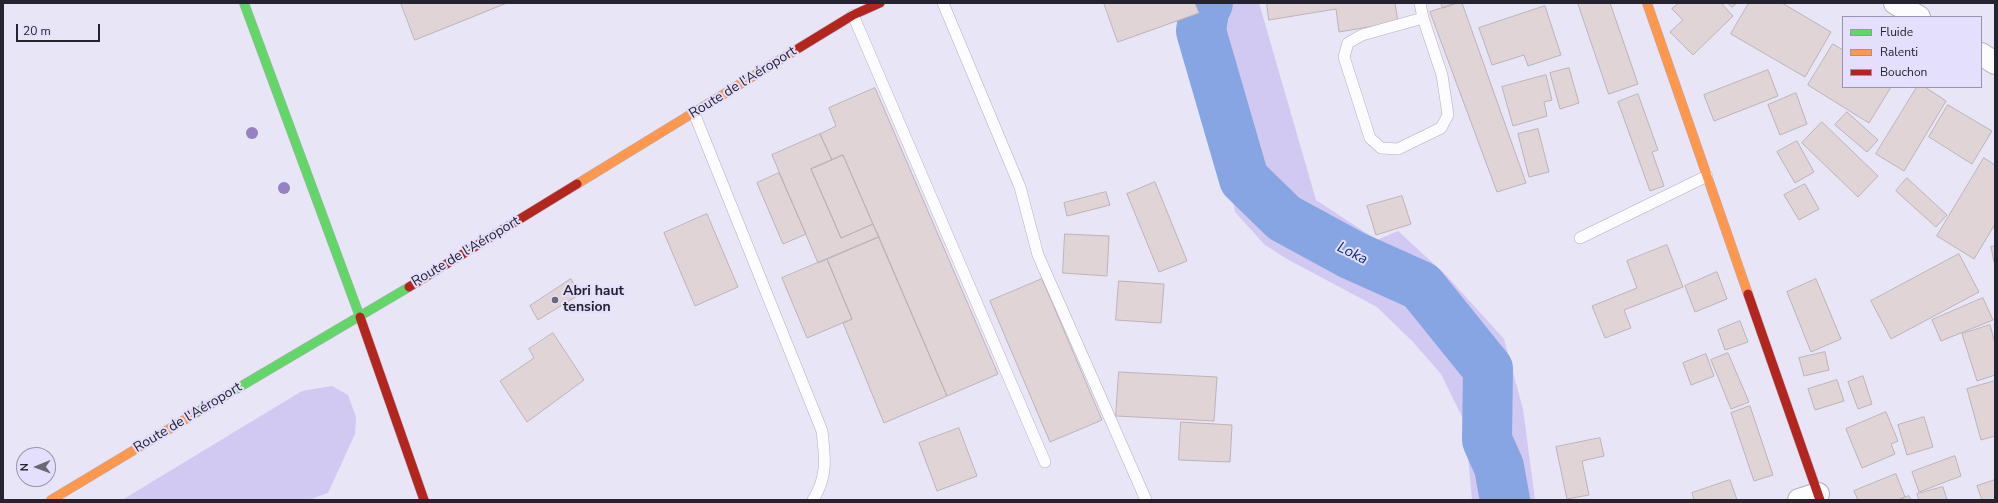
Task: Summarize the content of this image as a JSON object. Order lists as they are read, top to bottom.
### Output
{
  "streets": {
    "street": ["Route de l'Aéroport"]
  },
  "water": ["Loka"],
  "places": ["Abri haut tension"],
  "legend": ["Fluide", "Ralenti", "Bouchon"],
  "scale_bar": "20 m",
  "north": "left"
}
